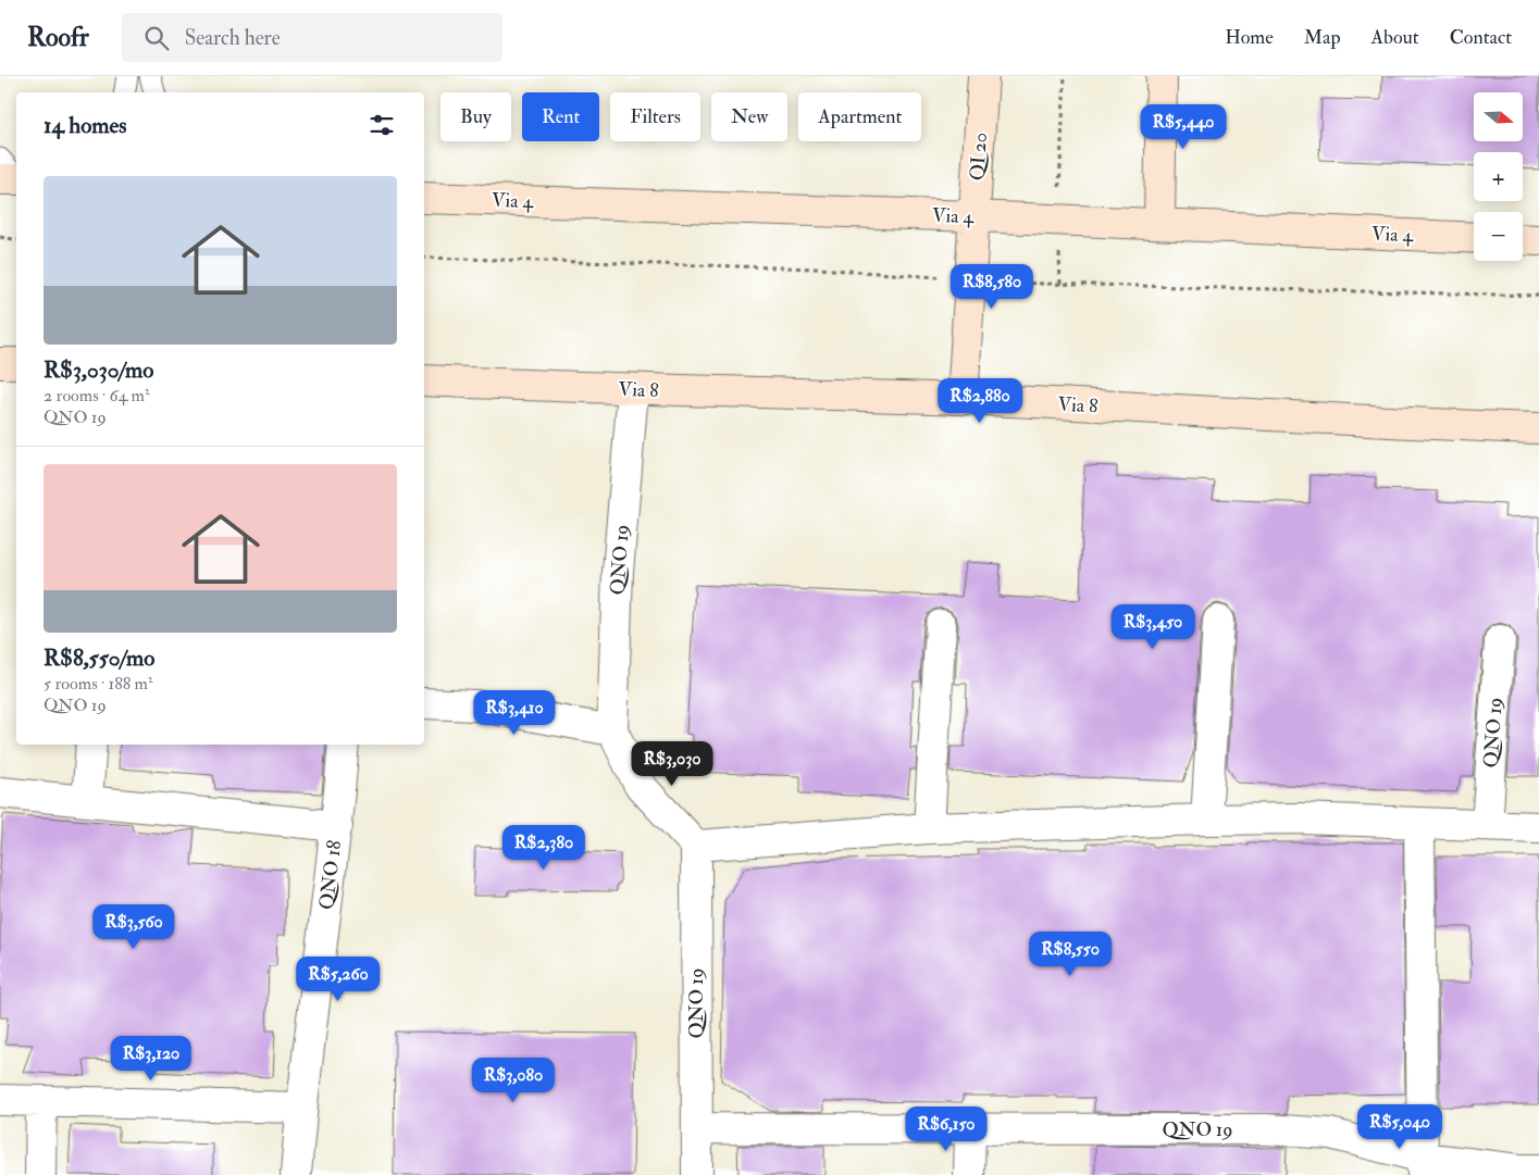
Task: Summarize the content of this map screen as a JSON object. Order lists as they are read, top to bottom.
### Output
{
  "streets": {
    "main road": ["QI 20", "Via 4", "Via 8"],
    "street": ["QNO 19", "QNO 18"]
  },
  "crossings": [
    ["QI 20", "Via 4"],
    ["QI 20", "Via 8"],
    ["Via 8", "QNO 19"]
  ],
  "north": "right",
  "page": {
    "header": "Roofr",
    "search": "Search here",
    "nav": [
      "Home",
      "Map",
      "About",
      "Contact"
    ],
    "map_buttons": ["+", "−"],
    "chip": [
      "Buy",
      "Rent",
      "Filters",
      "New",
      "Apartment"
    ],
    "heading": "14 homes",
    "price": [
      "R$5,440",
      "R$8,580",
      "R$2,880",
      "R$3,450",
      "R$3,410",
      "R$3,030",
      "R$2,380",
      "R$3,560",
      "R$8,550",
      "R$5,260",
      "R$3,120",
      "R$3,080",
      "R$5,040",
      "R$6,150"
    ],
    "list": [
      {
        "name": "R$3,030/mo",
        "note": "2 rooms · 64 m² · QNO 19"
      },
      {
        "name": "R$8,550/mo",
        "note": "5 rooms · 188 m² · QNO 19"
      }
    ]
  }
}
